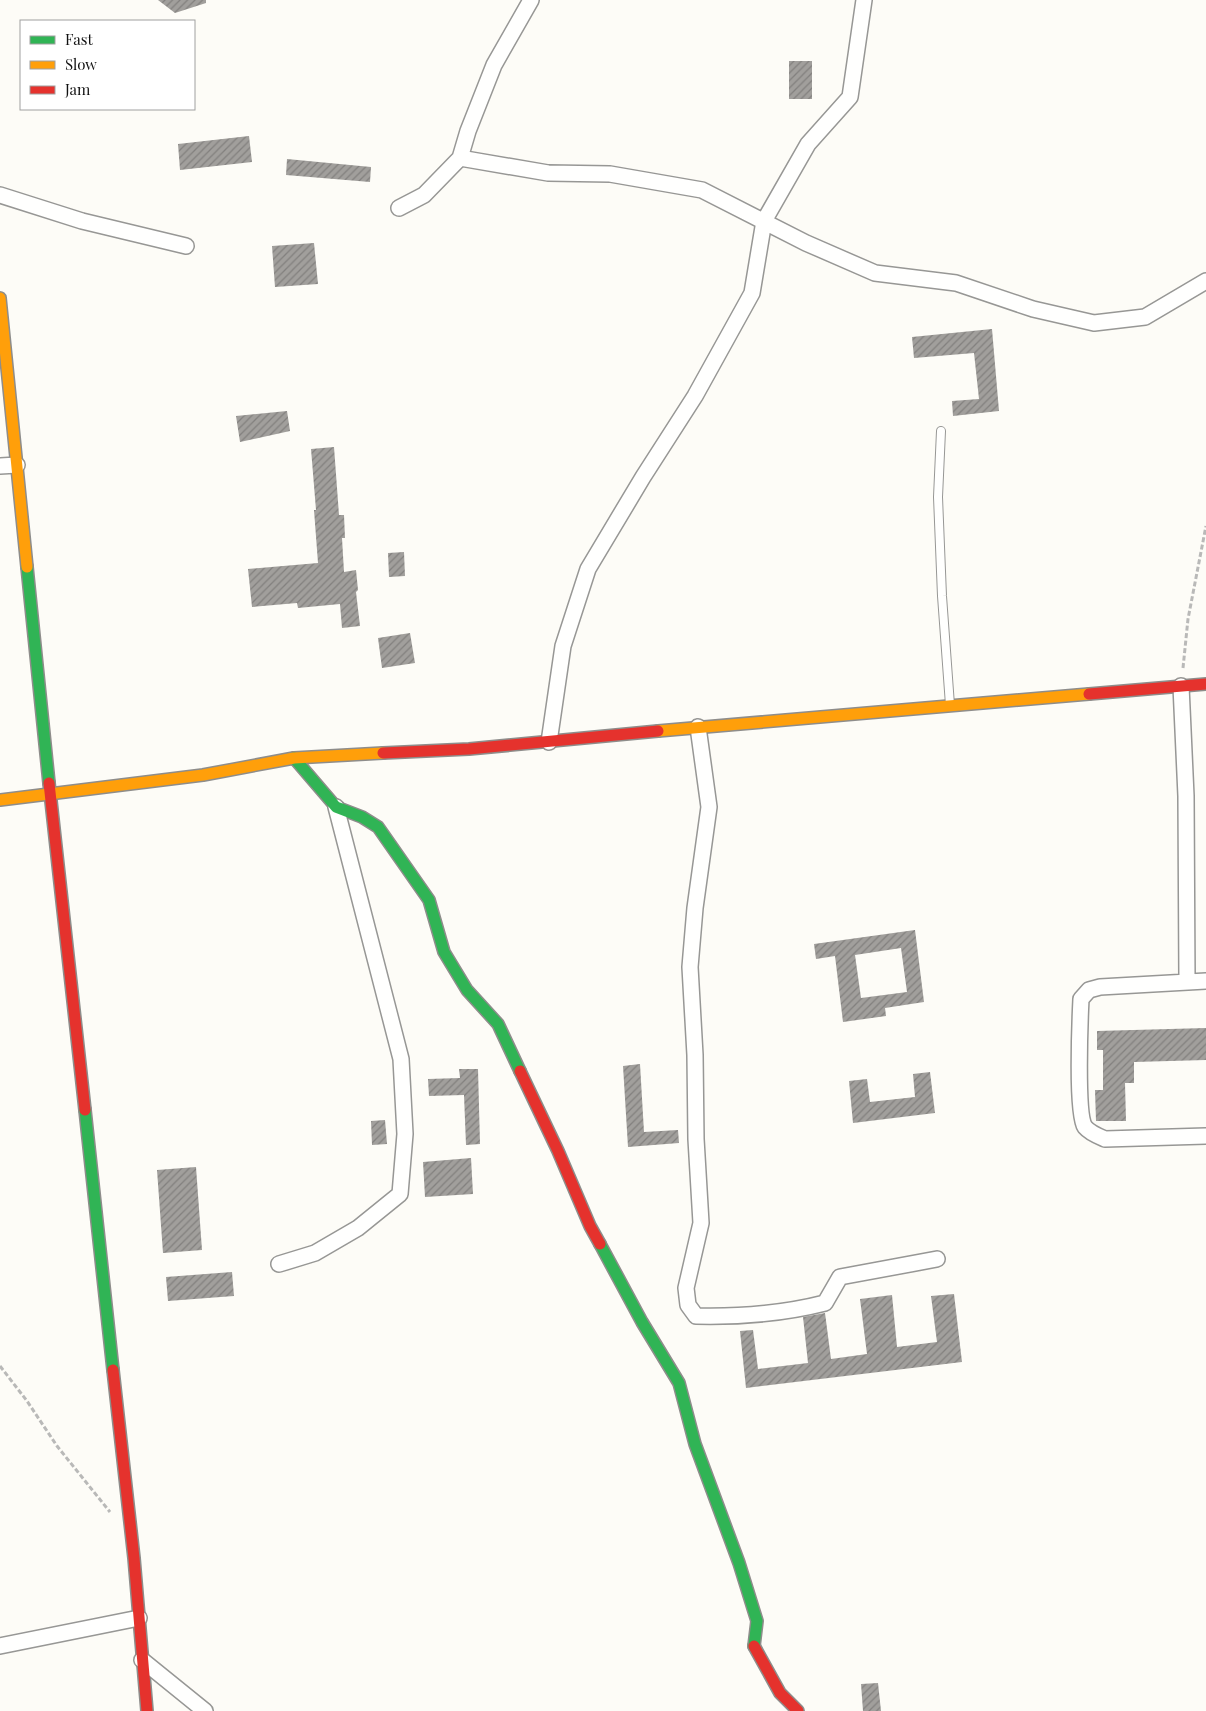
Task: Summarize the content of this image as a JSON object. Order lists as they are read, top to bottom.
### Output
{
  "legend": ["Fast", "Slow", "Jam"]
}
